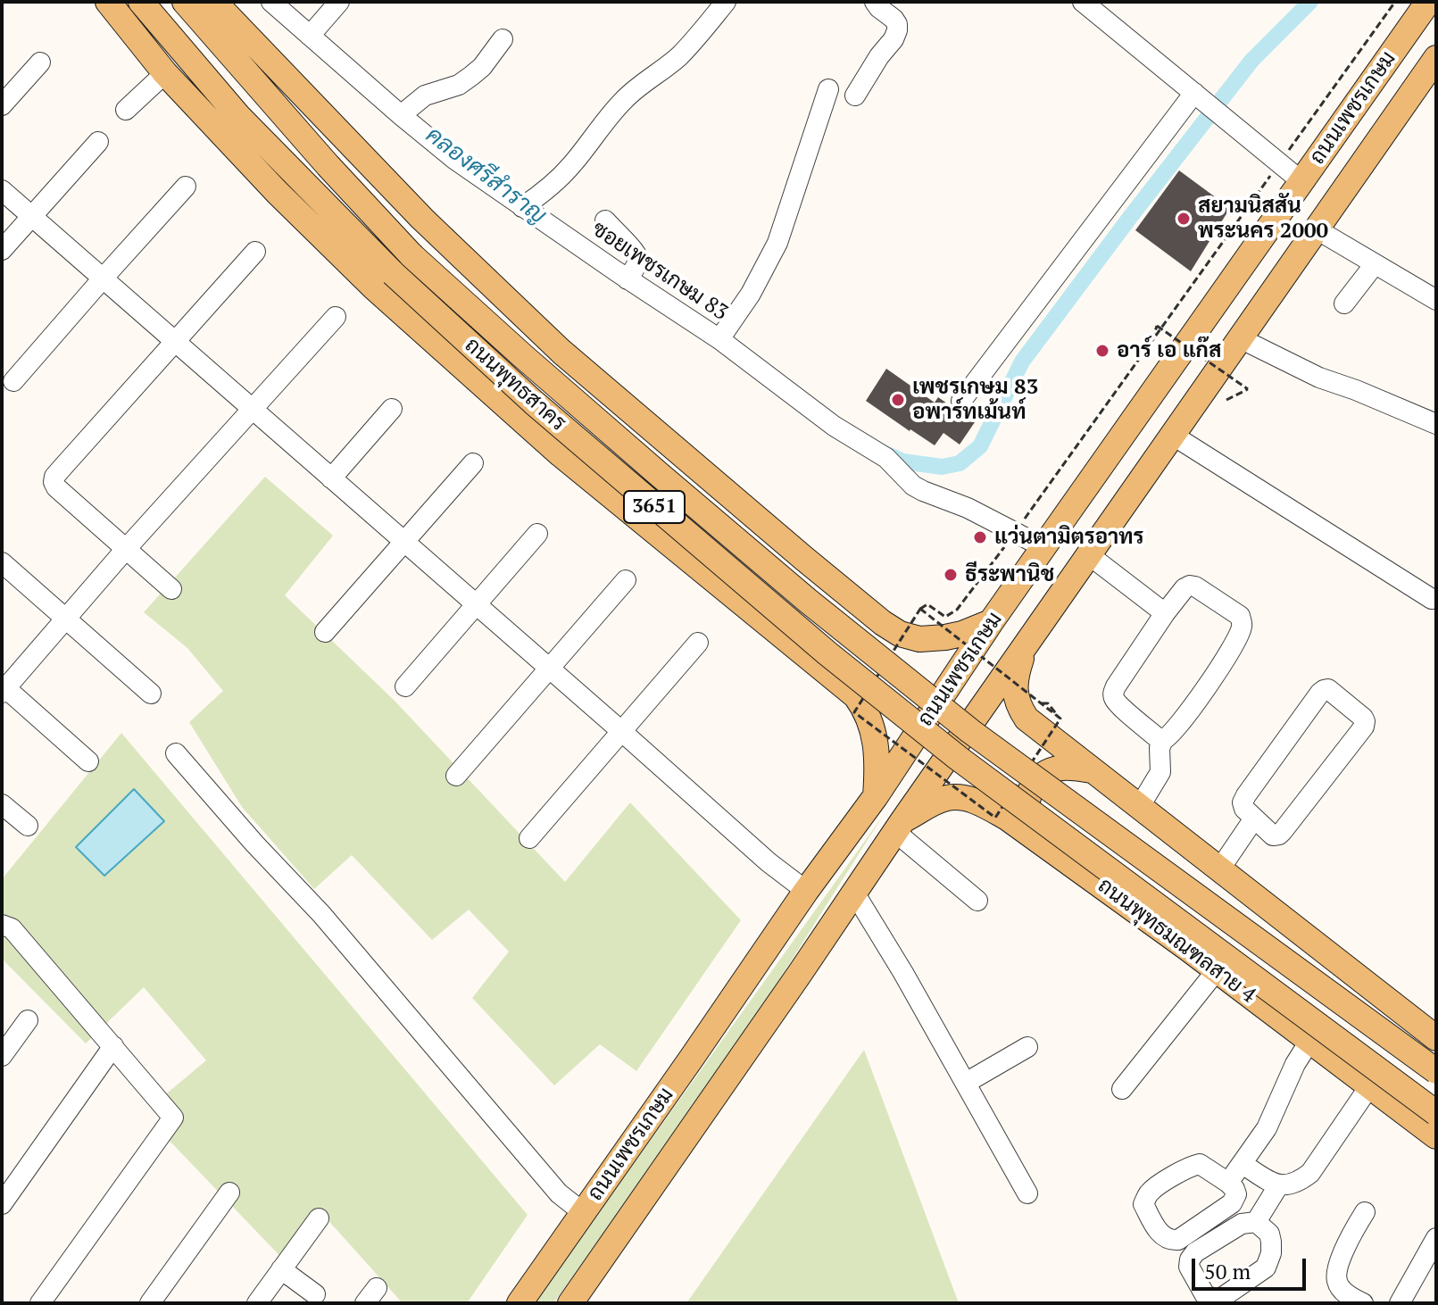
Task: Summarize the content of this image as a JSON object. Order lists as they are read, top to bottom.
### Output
{
  "streets": {
    "main road": [
      "ถนนเพชรเกษม",
      "ถนนพุทธสาคร",
      "3651",
      "ถนนพุทธมณฑลสาย 4"
    ],
    "street": ["ซอยเพชรเกษม 83"]
  },
  "crossings": [
    ["ถนนเพชรเกษม", "ซอยเพชรเกษม 83"],
    ["ถนนเพชรเกษม", "ถนนพุทธมณฑลสาย 4"],
    ["ถนนพุทธสาคร", "ถนนพุทธมณฑลสาย 4"]
  ],
  "water": ["คลองศรีสำราญ"],
  "places": [
    "สยามนิสสัน พระนคร 2000",
    "อาร์ เอ แก๊ส",
    "เพชรเกษม 83 อพาร์ทเม้นท์",
    "แว่นตามิตรอาทร",
    "ธีระพานิช"
  ],
  "scale_bar": "50 m"
}
